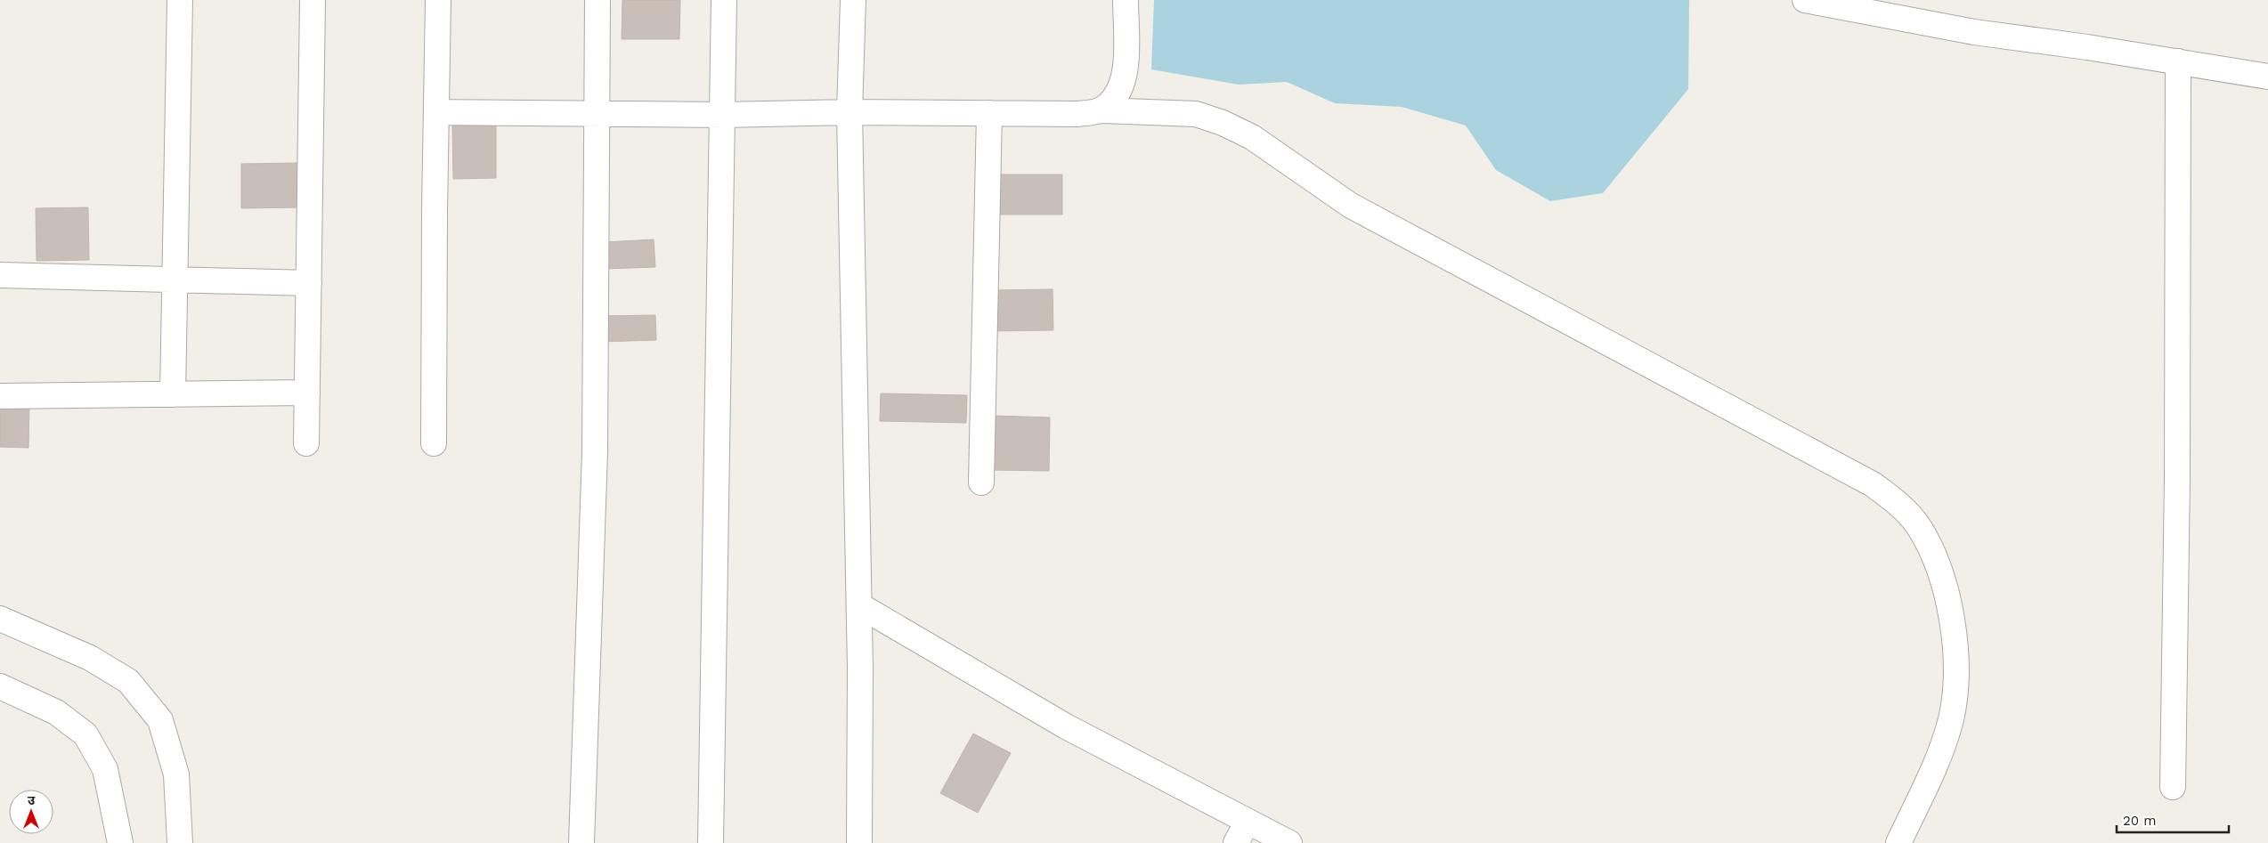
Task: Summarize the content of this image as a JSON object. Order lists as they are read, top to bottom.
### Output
{
  "scale_bar": "20 m",
  "north": "top"
}
